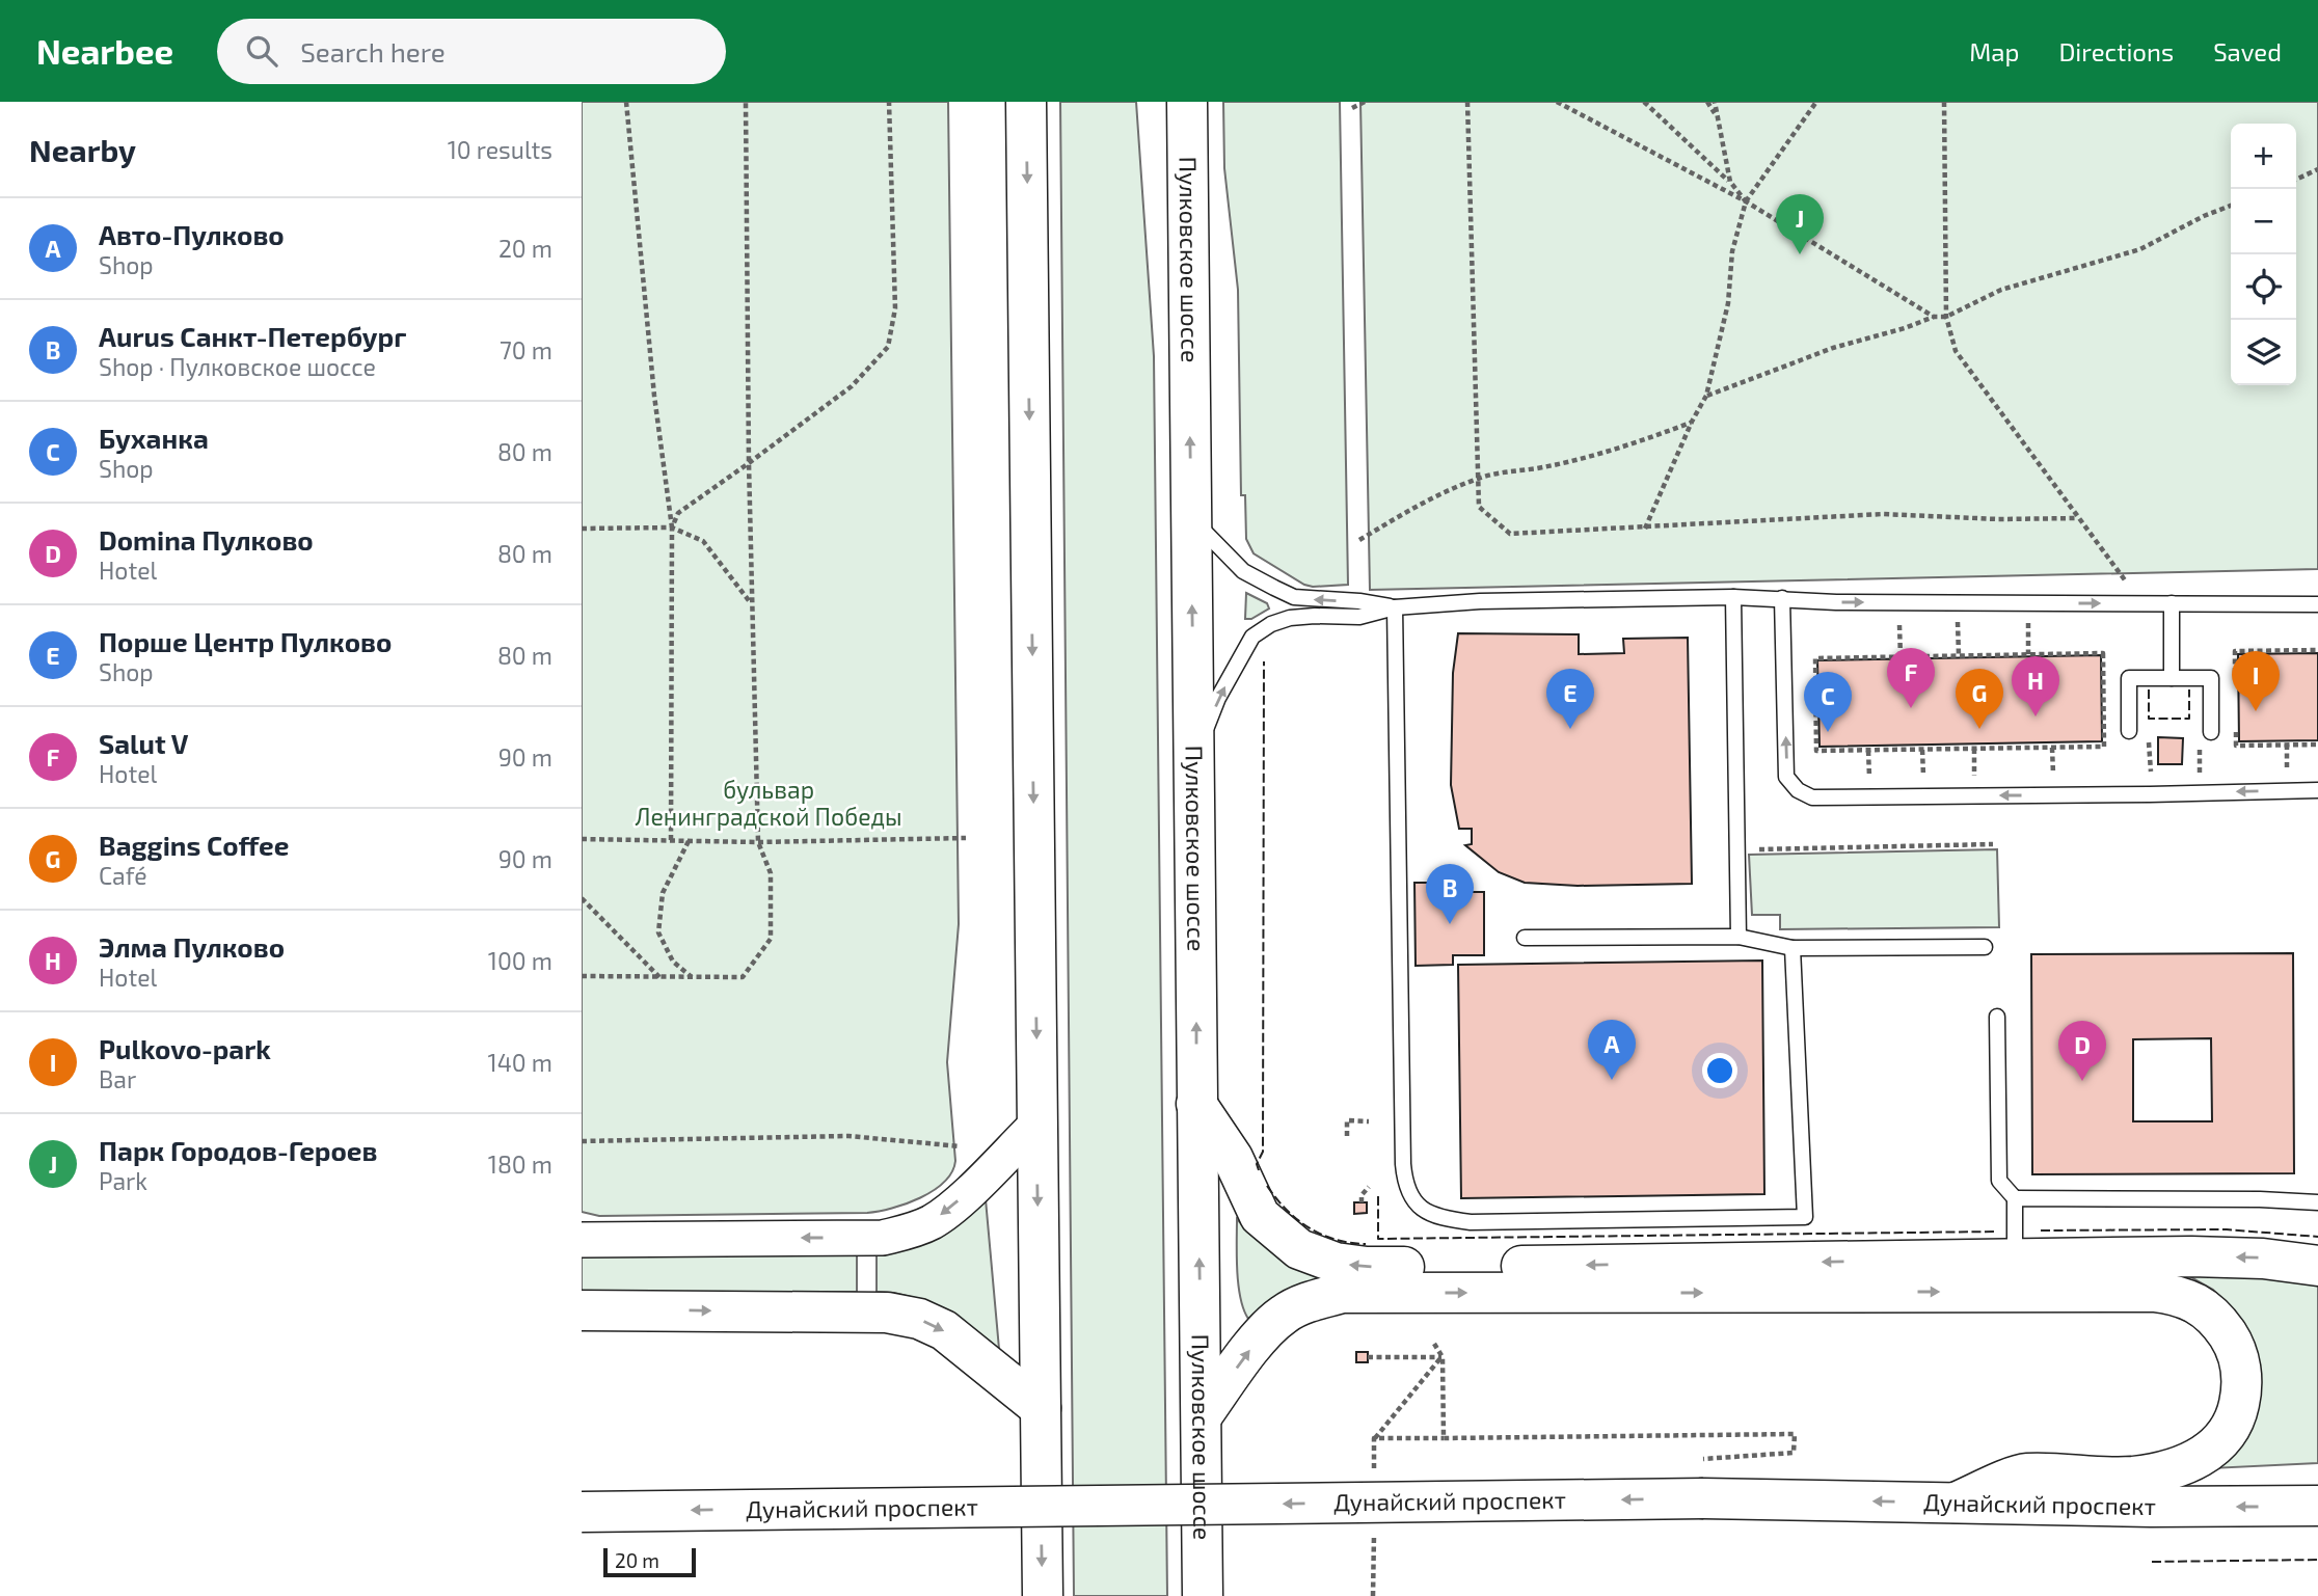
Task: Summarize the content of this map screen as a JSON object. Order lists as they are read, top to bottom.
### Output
{
  "streets": {
    "main road": ["Пулковское шоссе", "Дунайский проспект"]
  },
  "parks": ["бульвар Ленинградской Победы"],
  "scale_bar": "20 m",
  "page": {
    "header": "Nearbee",
    "search": "Search here",
    "nav": ["Map", "Directions", "Saved"],
    "heading": ["Nearby", "10 results"],
    "map_buttons": ["+", "−"],
    "pins": [
      "J",
      "F",
      "I",
      "H",
      "E",
      "G",
      "C",
      "B",
      "A",
      "D"
    ],
    "list": [
      {
        "mark": "A",
        "name": "Авто-Пулково",
        "note": "Shop",
        "value": "20 m"
      },
      {
        "mark": "B",
        "name": "Aurus Санкт-Петербург",
        "note": "Shop · Пулковское шоссе",
        "value": "70 m"
      },
      {
        "mark": "C",
        "name": "Буханка",
        "note": "Shop",
        "value": "80 m"
      },
      {
        "mark": "D",
        "name": "Domina Пулково",
        "note": "Hotel",
        "value": "80 m"
      },
      {
        "mark": "E",
        "name": "Порше Центр Пулково",
        "note": "Shop",
        "value": "80 m"
      },
      {
        "mark": "F",
        "name": "Salut V",
        "note": "Hotel",
        "value": "90 m"
      },
      {
        "mark": "G",
        "name": "Baggins Coffee",
        "note": "Café",
        "value": "90 m"
      },
      {
        "mark": "H",
        "name": "Элма Пулково",
        "note": "Hotel",
        "value": "100 m"
      },
      {
        "mark": "I",
        "name": "Pulkovo-park",
        "note": "Bar",
        "value": "140 m"
      },
      {
        "mark": "J",
        "name": "Парк Городов-Героев",
        "note": "Park",
        "value": "180 m"
      }
    ],
    "scale": "20 m"
  }
}
